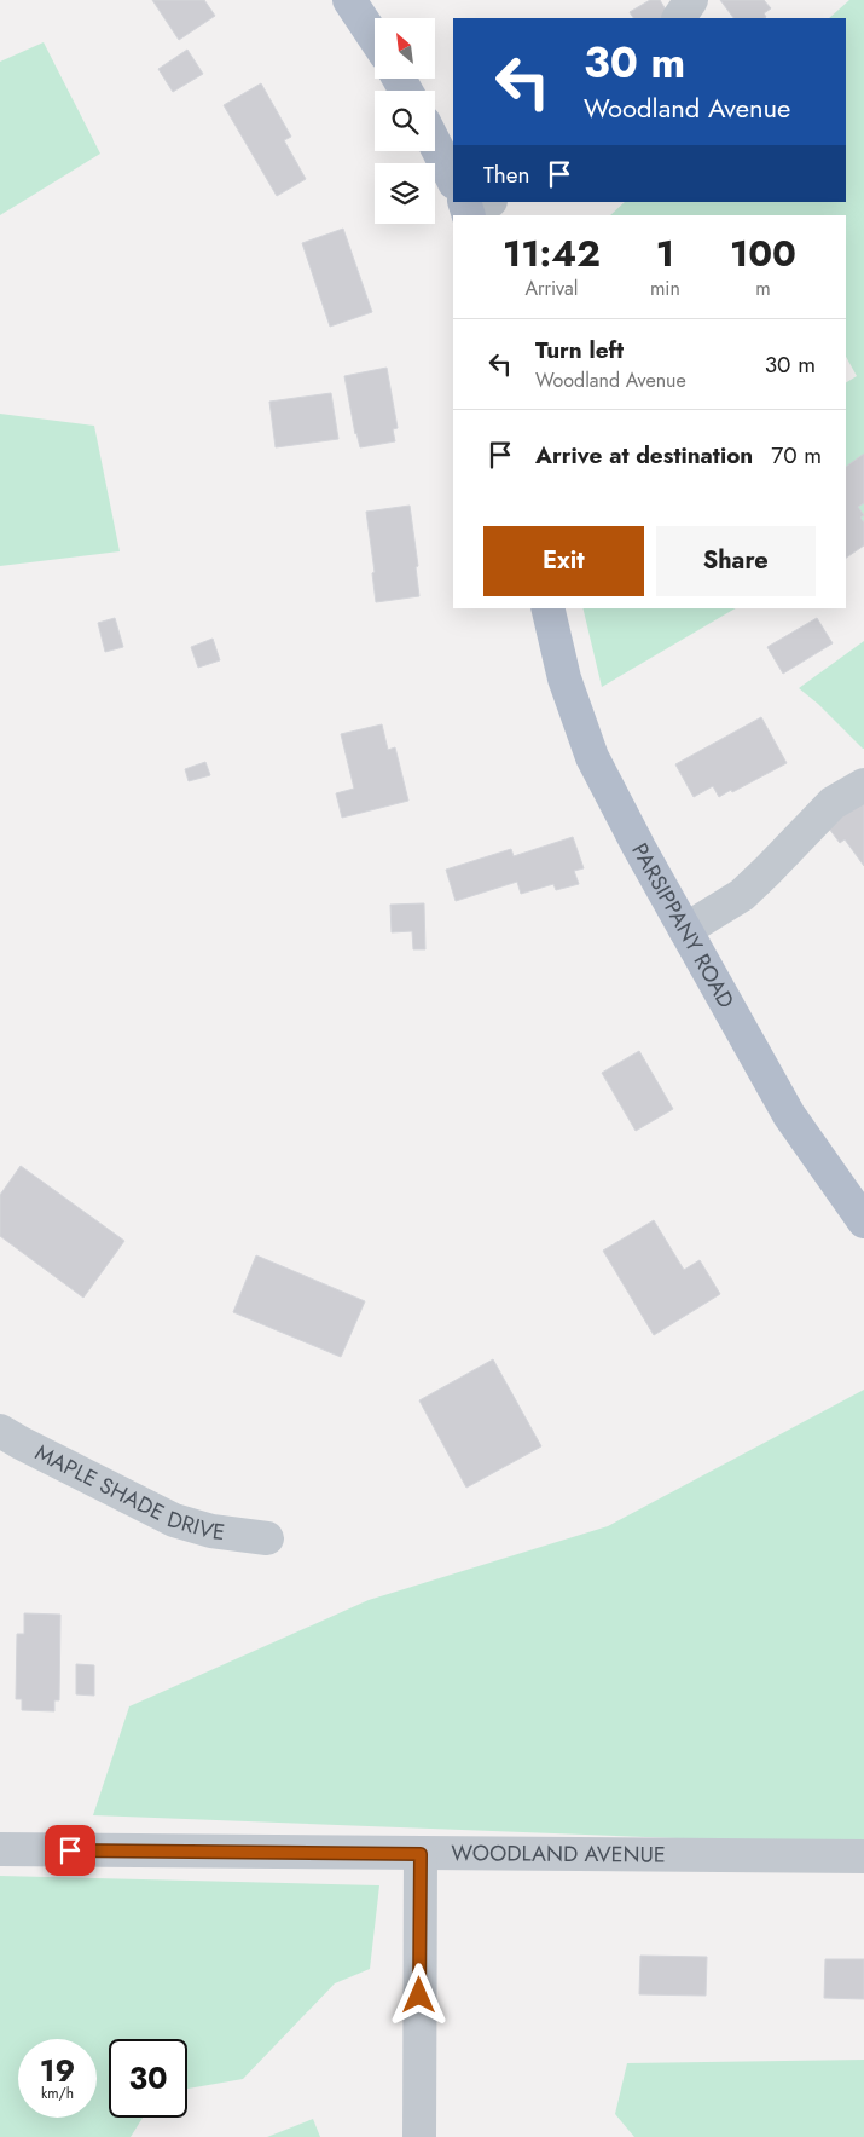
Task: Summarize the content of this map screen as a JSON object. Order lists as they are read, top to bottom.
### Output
{
  "streets": {
    "main road": ["PARSIPPANY ROAD"],
    "street": ["MAPLE SHADE DRIVE", "WOODLAND AVENUE"]
  },
  "north": "top left",
  "page": {
    "turn": ["30 m", "Woodland Avenue"],
    "then": "Then",
    "eta": [
      "11:42",
      "Arrival",
      "1",
      "min",
      "100",
      "m"
    ],
    "list": [
      {
        "name": "Turn left",
        "note": "Woodland Avenue",
        "value": "30 m"
      },
      {
        "name": "Arrive at destination",
        "value": "70 m"
      }
    ],
    "buttons": ["Exit", "Share"],
    "speed": "19 km/h",
    "limit": "30"
  }
}
